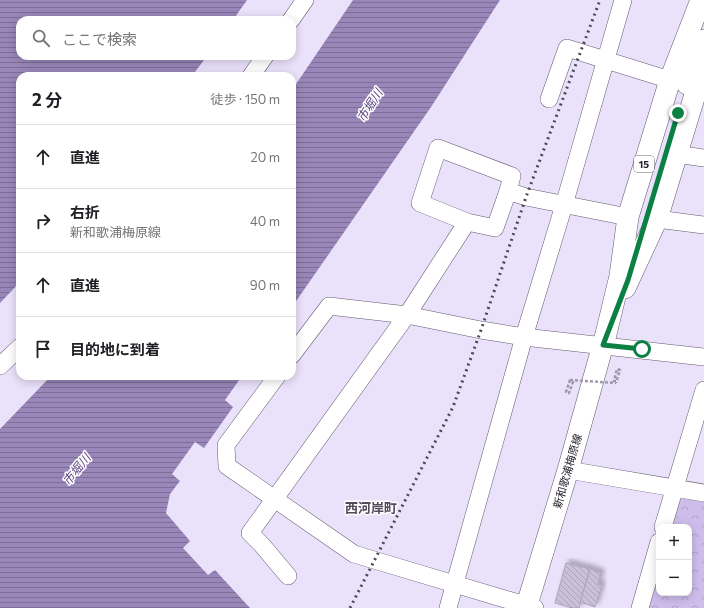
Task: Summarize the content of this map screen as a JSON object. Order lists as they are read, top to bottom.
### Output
{
  "streets": {
    "main road": ["15", "新和歌浦梅原線"]
  },
  "districts": ["西河岸町"],
  "water": ["市堀川"],
  "page": {
    "search": "ここで検索",
    "heading": ["2 分", "徒歩 · 150 m"],
    "list": [
      ["直進", "20 m"],
      ["右折", "新和歌浦梅原線", "40 m"],
      ["直進", "90 m"],
      "目的地に到着"
    ],
    "map_buttons": ["+", "−"]
  }
}
